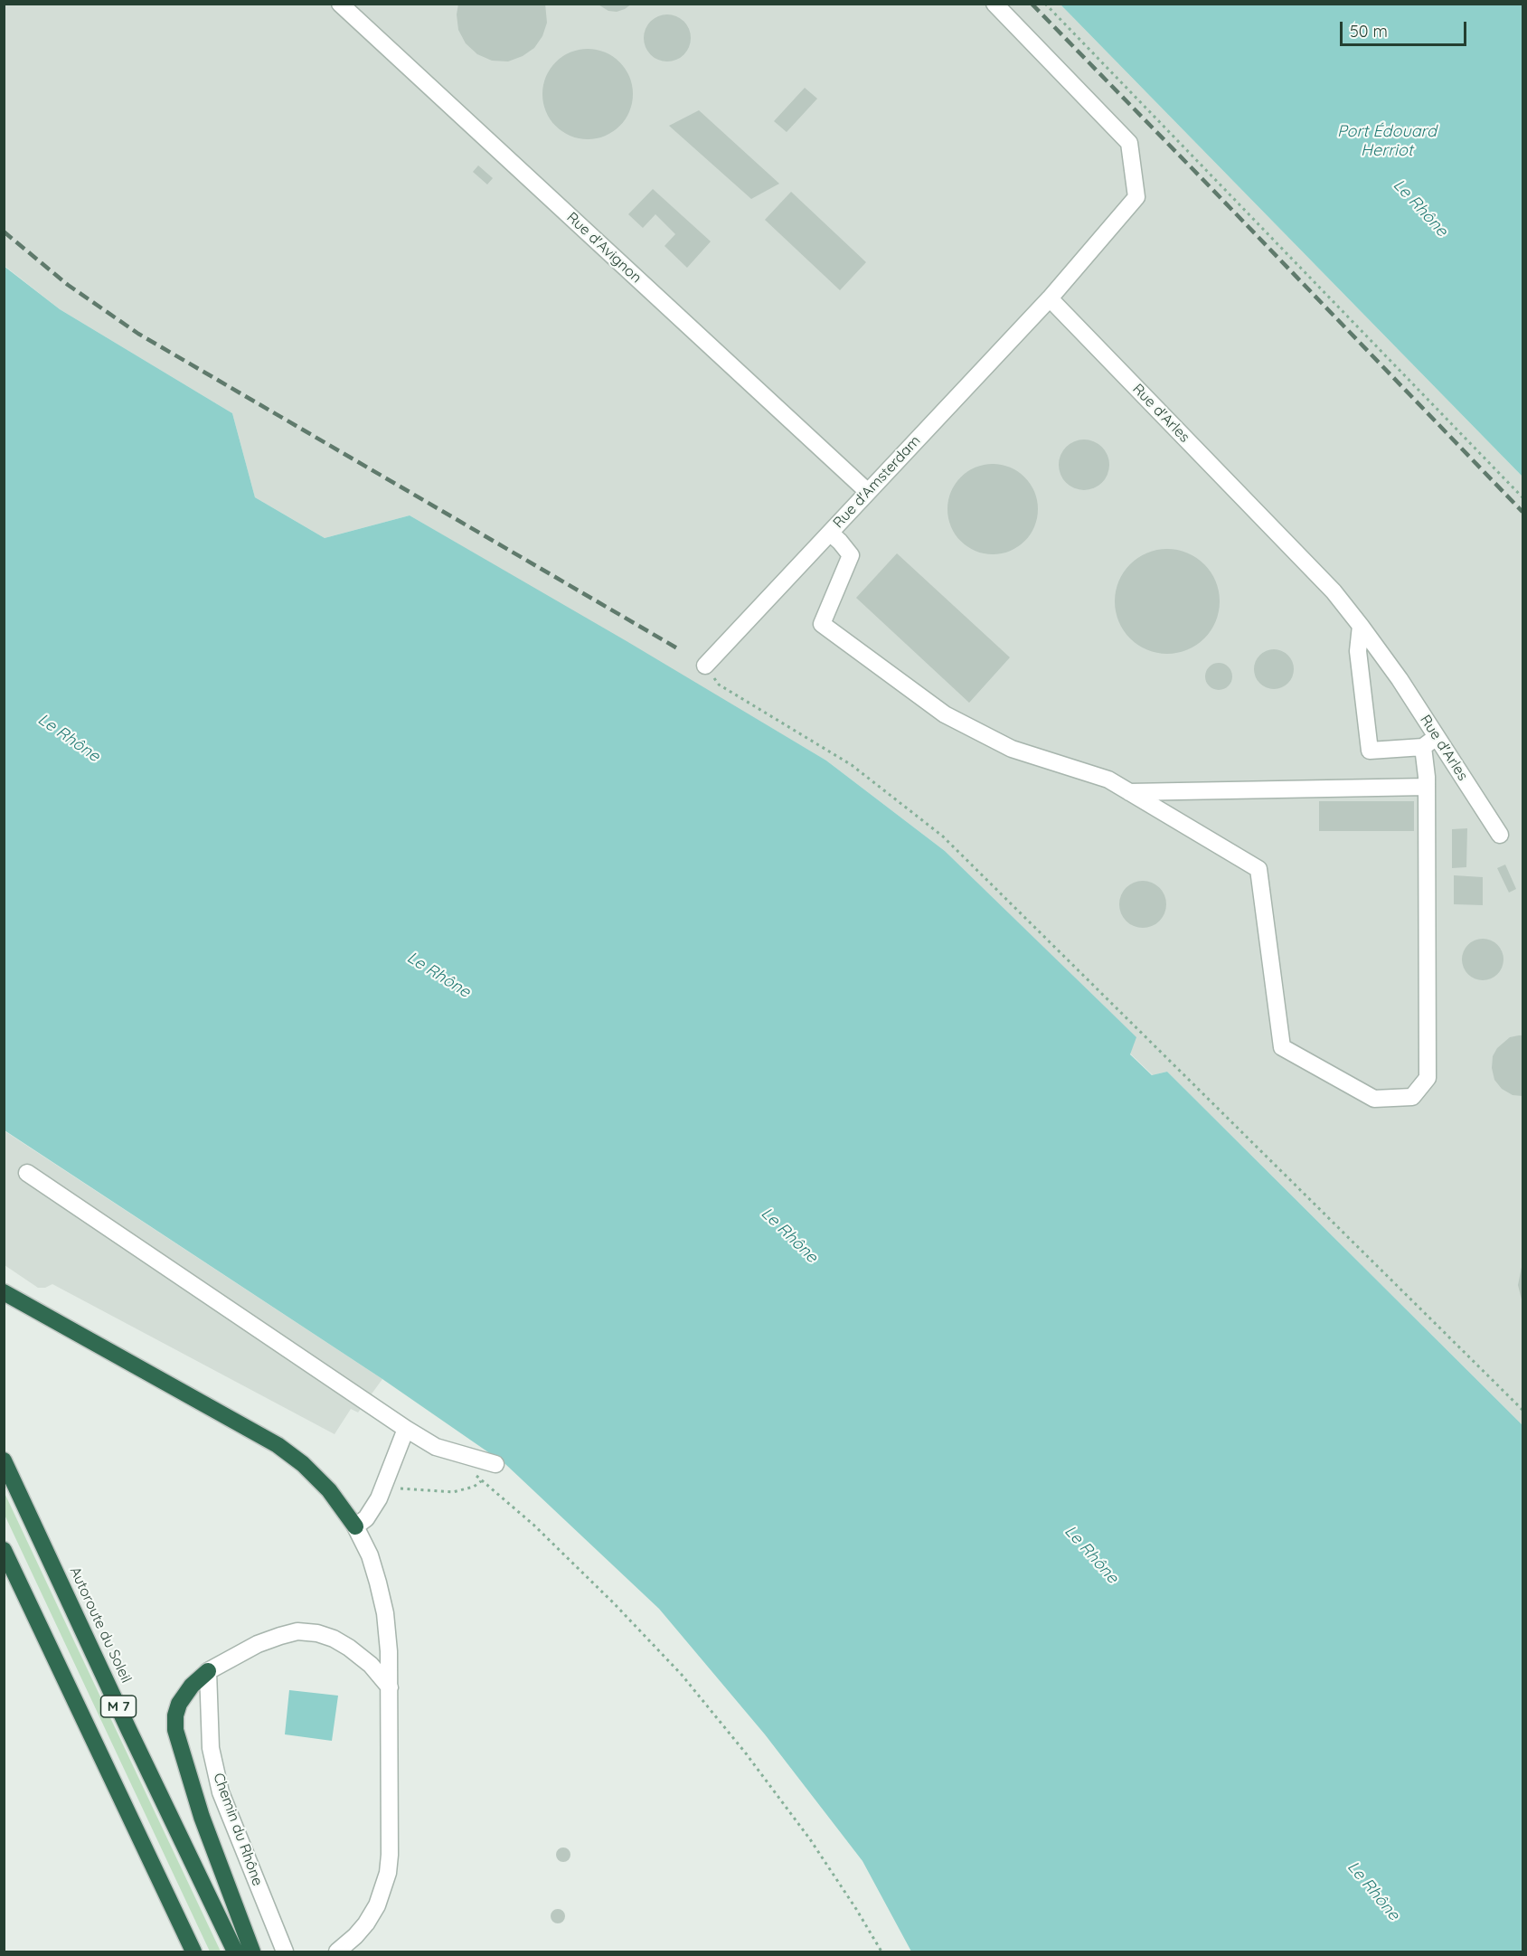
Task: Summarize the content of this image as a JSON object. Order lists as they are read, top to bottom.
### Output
{
  "streets": {
    "highway": ["Autoroute du Soleil", "M 7"],
    "street": [
      "Rue d'Avignon",
      "Rue d'Arles",
      "Rue d'Amsterdam",
      "Chemin du Rhône"
    ]
  },
  "crossings": [
    ["Rue d'Avignon", "Rue d'Amsterdam"],
    ["Rue d'Arles", "Rue d'Amsterdam"]
  ],
  "water": ["Port Édouard Herriot", "Le Rhône"],
  "scale_bar": "50 m"
}
